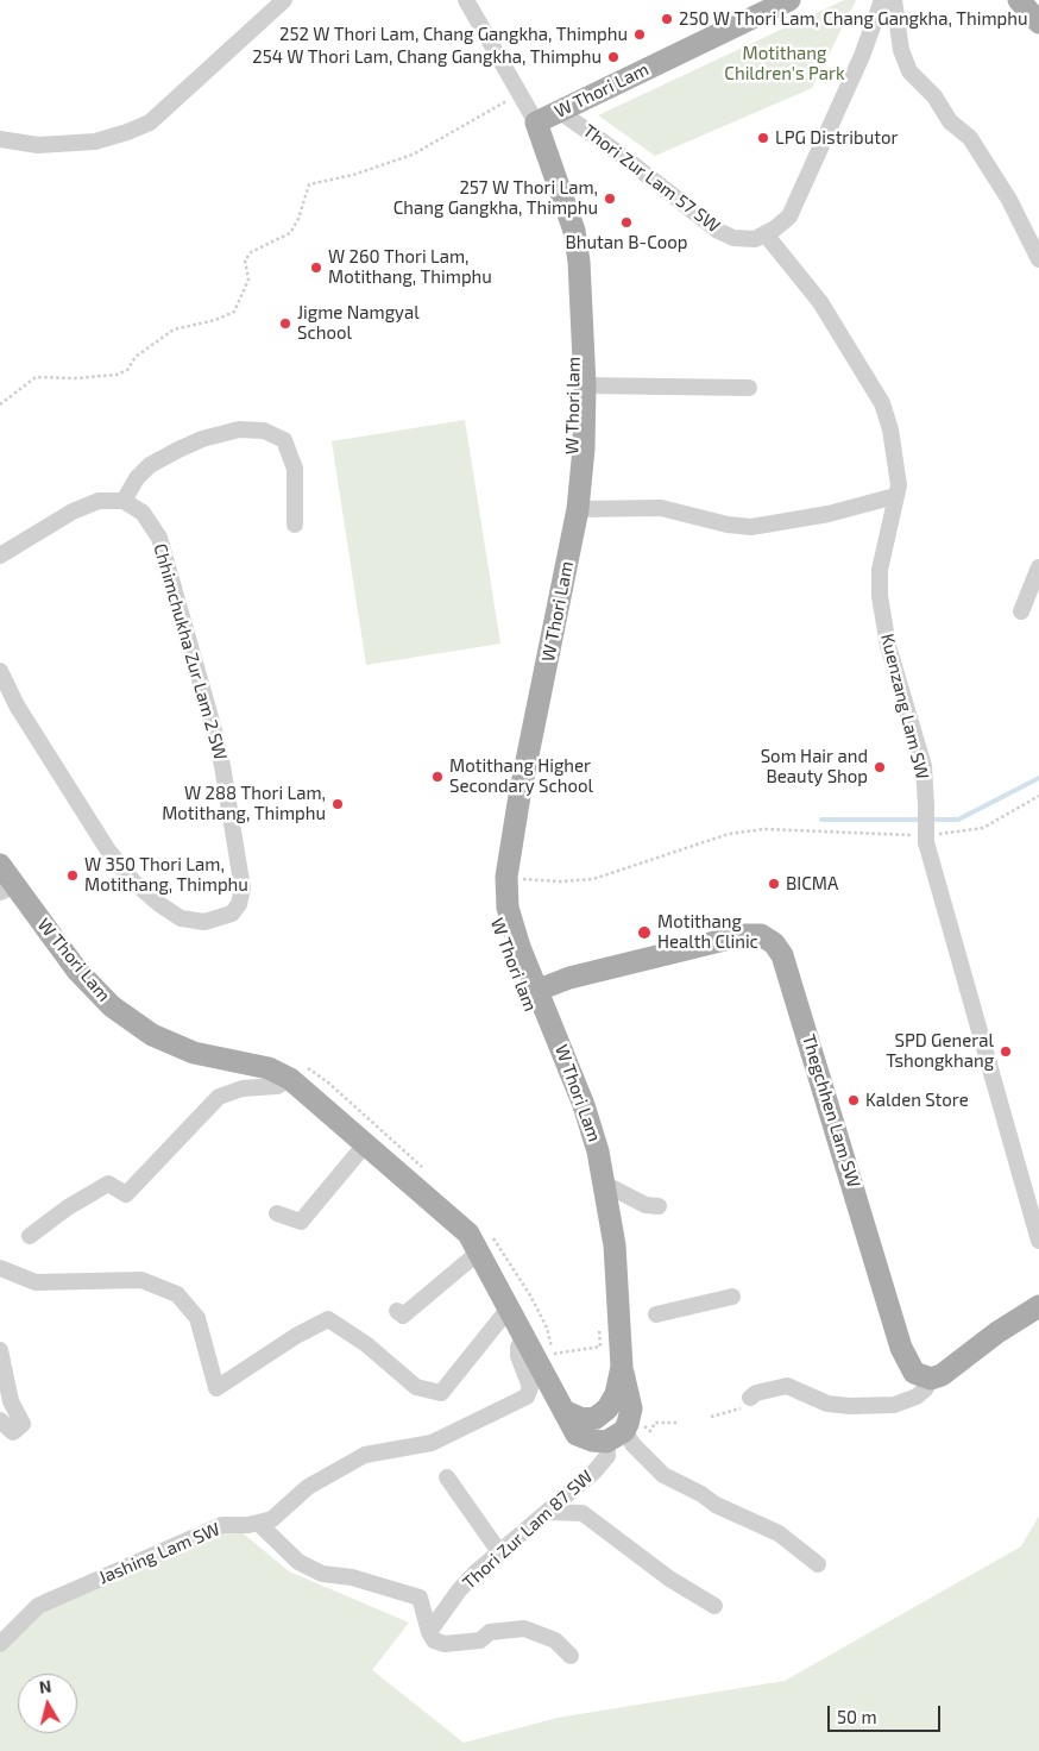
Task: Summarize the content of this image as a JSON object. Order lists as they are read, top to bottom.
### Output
{
  "streets": {
    "main road": ["W Thori Lam", "Thegchhen Lam SW"],
    "street": [
      "Thori Zur Lam 57 SW",
      "Chhimchukha Zur Lam 2 SW",
      "Kuenzang Lam SW",
      "Thori Zur Lam 87 SW",
      "Jashing Lam SW"
    ]
  },
  "crossings": [
    ["W Thori Lam", "Thori Zur Lam 57 SW"],
    ["W Thori Lam", "Thegchhen Lam SW"],
    ["W Thori Lam", "Thori Zur Lam 87 SW"],
    ["W Thori Lam", "Jashing Lam SW"],
    ["Thori Zur Lam 57 SW", "Kuenzang Lam SW"]
  ],
  "parks": ["Motithang Children's Park"],
  "places": [
    "250 W Thori Lam, Chang Gangkha, Thimphu",
    "252 W Thori Lam, Chang Gangkha, Thimphu",
    "254 W Thori Lam, Chang Gangkha, Thimphu",
    "LPG Distributor",
    "257 W Thori Lam, Chang Gangkha, Thimphu",
    "Bhutan B-Coop",
    "W 260 Thori Lam, Motithang, Thimphu",
    "Jigme Namgyal School",
    "Som Hair and Beauty Shop",
    "Motithang Higher Secondary School",
    "W 288 Thori Lam, Motithang, Thimphu",
    "W 350 Thori Lam, Motithang, Thimphu",
    "BICMA",
    "Motithang Health Clinic",
    "SPD General Tshongkhang",
    "Kalden Store"
  ],
  "scale_bar": "50 m",
  "north": "top"
}
